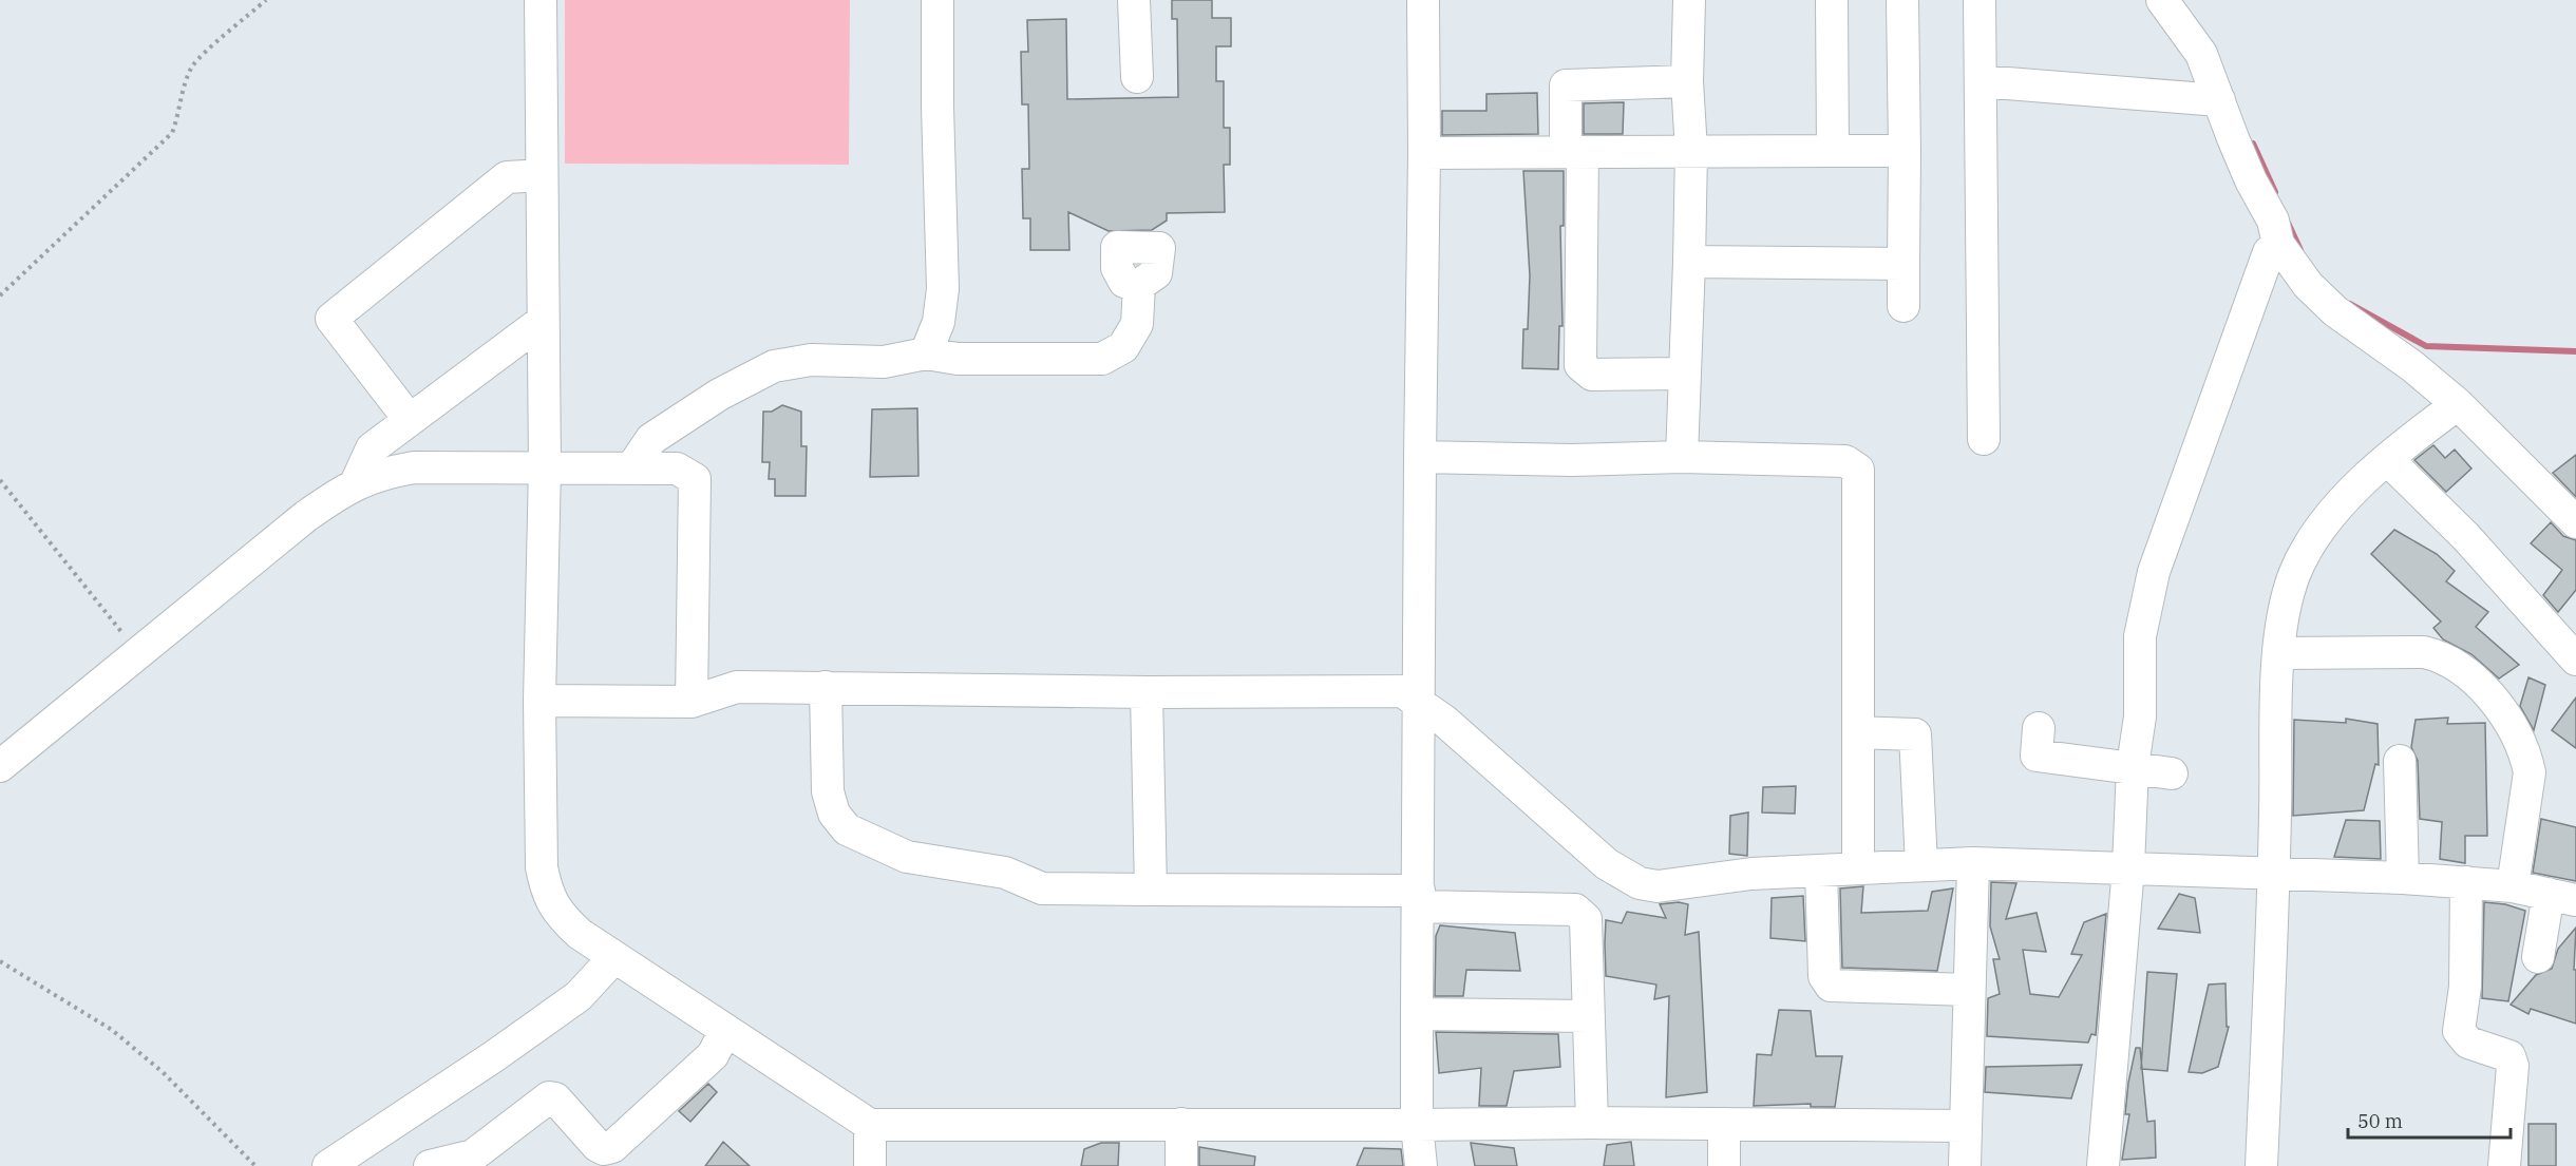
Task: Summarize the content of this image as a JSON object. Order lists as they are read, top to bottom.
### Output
{
  "scale_bar": "50 m"
}
